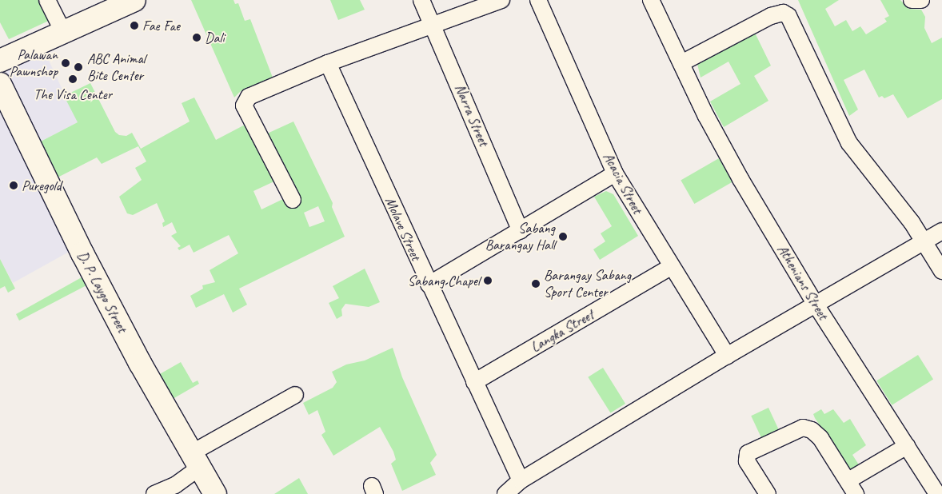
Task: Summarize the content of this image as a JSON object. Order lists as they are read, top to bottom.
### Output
{
  "streets": {
    "main road": ["D. P. Laygo Street"],
    "street": [
      "Narra Street",
      "Acacia Street",
      "Molave Street",
      "Athenians Street",
      "Langka Street"
    ]
  },
  "crossings": [
    ["Acacia Street", "Langka Street"],
    ["Molave Street", "Langka Street"]
  ],
  "places": [
    "Fae Fae",
    "Dali",
    "Palawan Pawnshop",
    "ABC Animal Bite Center",
    "The Visa Center",
    "Puregold",
    "Sabang Barangay Hall",
    "Sabang Chapel",
    "Barangay Sabang Sport Center"
  ]
}
